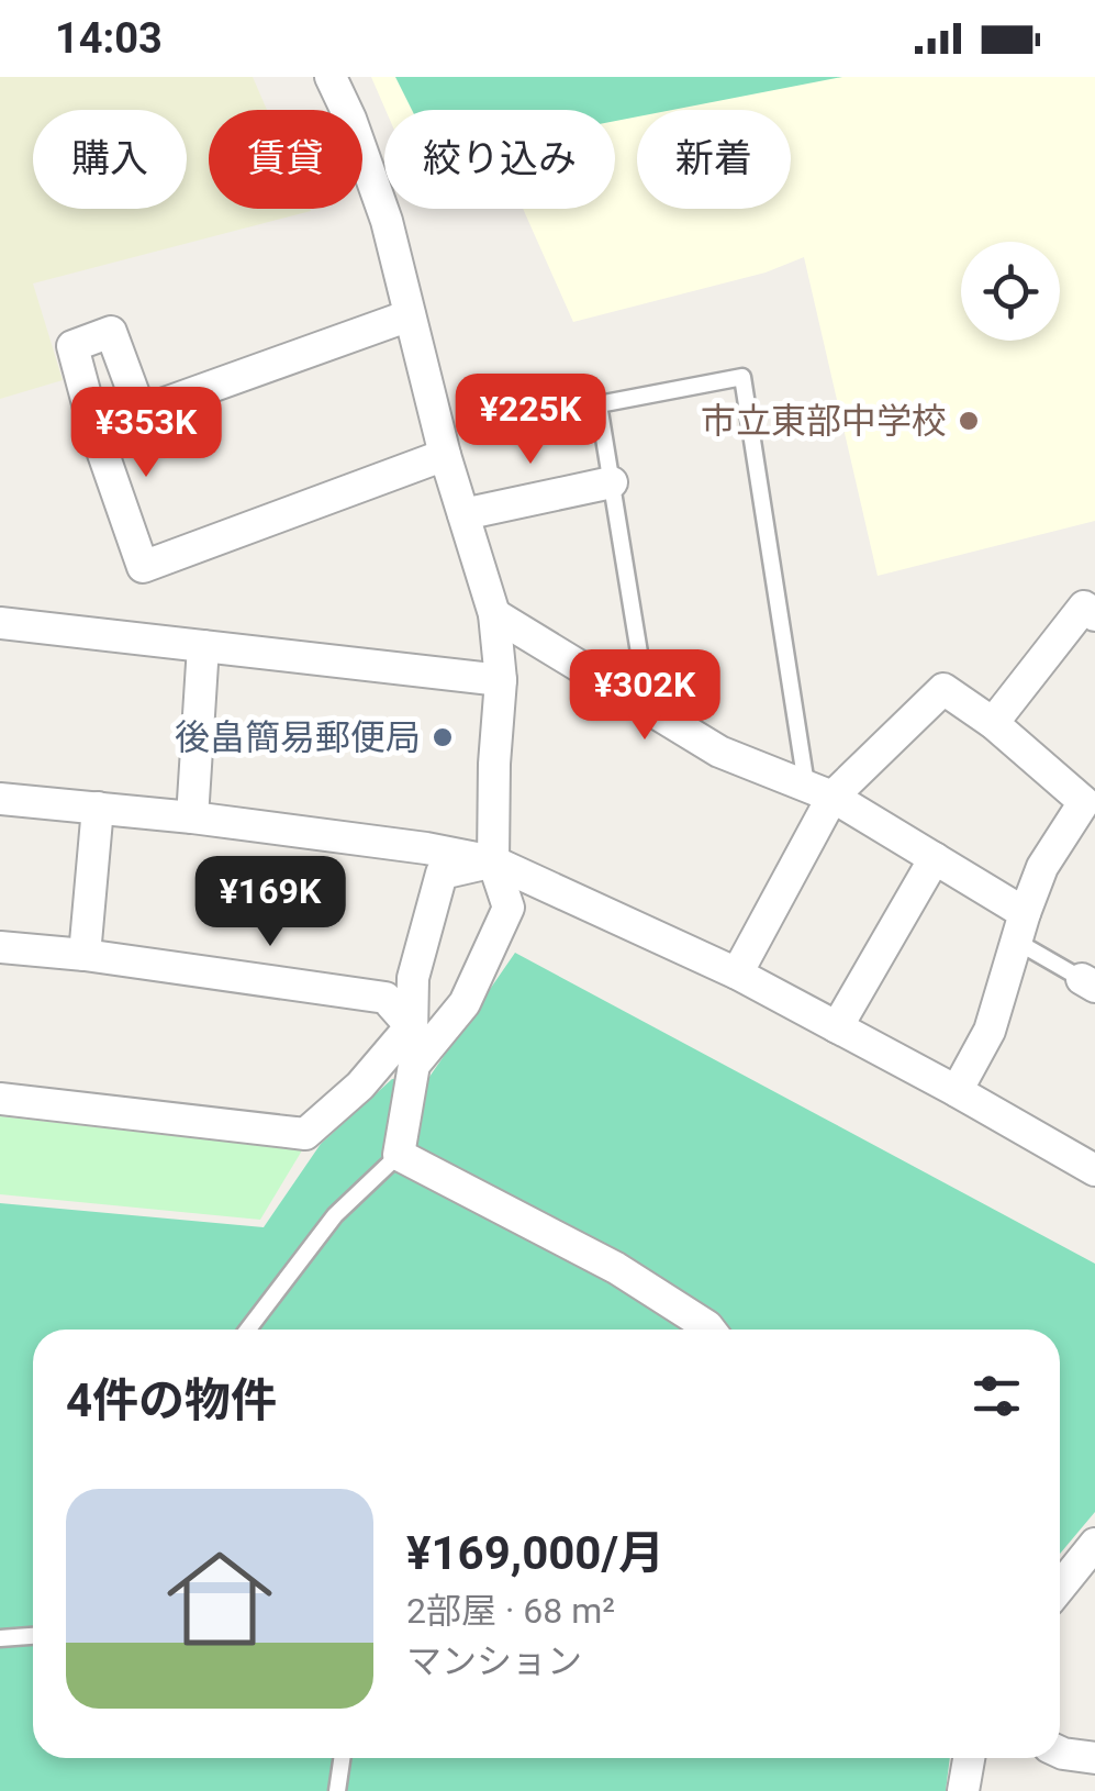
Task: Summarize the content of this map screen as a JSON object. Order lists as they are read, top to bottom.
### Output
{
  "places": ["市立東部中学校", "後畠簡易郵便局"],
  "page": {
    "status": "14:03",
    "chip": [
      "購入",
      "賃貸",
      "絞り込み",
      "新着"
    ],
    "price": [
      "¥225K",
      "¥353K",
      "¥302K",
      "¥169K"
    ],
    "heading": "4件の物件",
    "list": [
      {
        "name": "¥169,000/月",
        "note": "2部屋 · 68 m² · マンション"
      }
    ]
  }
}
